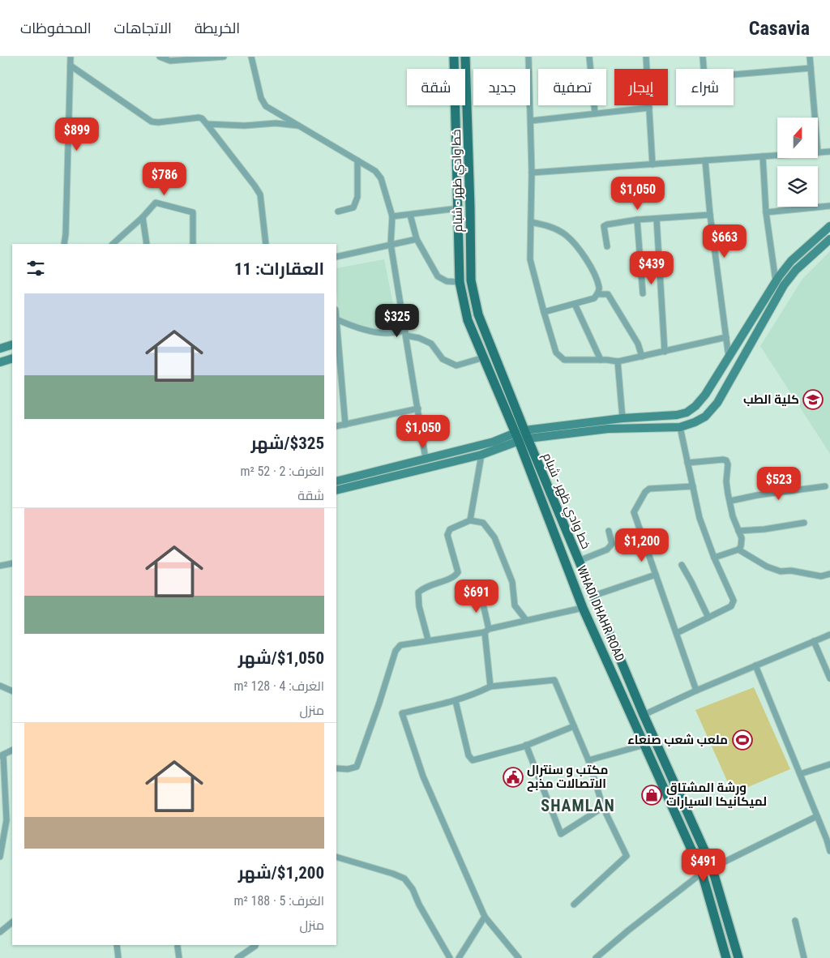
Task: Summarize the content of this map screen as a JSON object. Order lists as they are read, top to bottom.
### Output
{
  "streets": {
    "main road": ["خط وادي ظهر - شبام", "WHADI DHAHR ROAD"]
  },
  "crossings": [
    ["خط وادي ظهر - شبام", "WHADI DHAHR ROAD"]
  ],
  "districts": ["SHAMLAN"],
  "places": {
    "school or university": ["كلية الطب"],
    "sports": ["ملعب شعب صنعاء"],
    "public building": ["مكتب و سنترال الاتصالات مذبح"],
    "shop": ["ورشة المشتاق لميكانيكا السيارات"]
  },
  "north": "top",
  "page": {
    "header": "Casavia",
    "nav": ["الخريطة", "الاتجاهات", "المحفوظات"],
    "chip": [
      "شراء",
      "إيجار",
      "تصفية",
      "جديد",
      "شقة"
    ],
    "price": [
      "$899",
      "$786",
      "$1,050",
      "$663",
      "$439",
      "$325",
      "$1,050",
      "$523",
      "$1,200",
      "$691",
      "$491"
    ],
    "heading": "العقارات: 11",
    "list": [
      {
        "name": "$325/شهر",
        "note": "الغرف: 2 · 52 m² · شقة"
      },
      {
        "name": "$1,050/شهر",
        "note": "الغرف: 4 · 128 m² · منزل"
      },
      {
        "name": "$1,200/شهر",
        "note": "الغرف: 5 · 188 m² · منزل"
      }
    ]
  }
}
